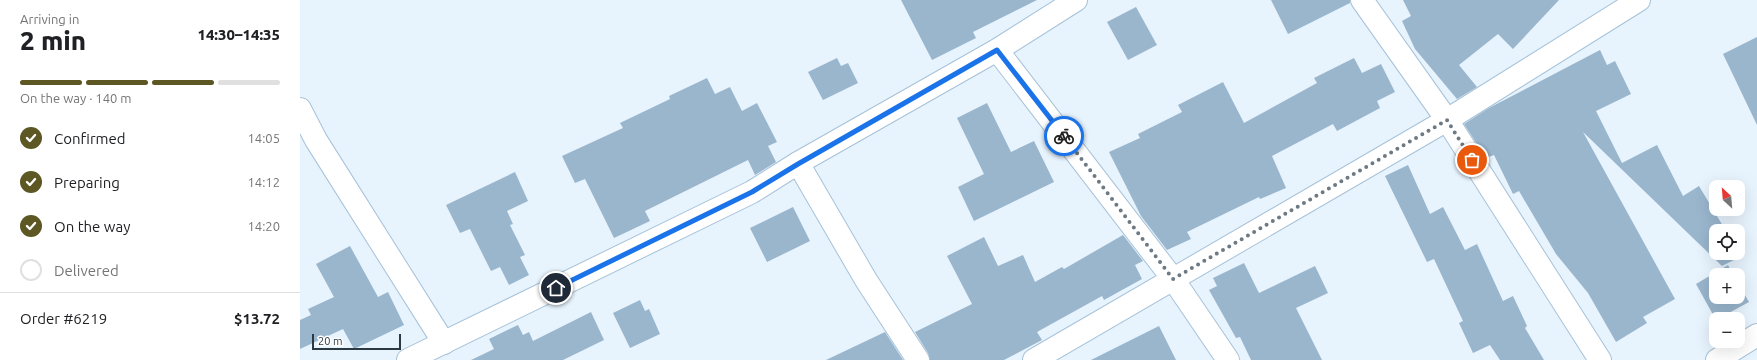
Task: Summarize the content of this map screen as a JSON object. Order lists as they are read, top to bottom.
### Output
{
  "scale_bar": "20 m",
  "north": "top left",
  "page": {
    "heading": ["2 min", "Arriving in", "14:30–14:35"],
    "panel": ["Order #6219", "$13.72"],
    "bar": "On the way · 140 m",
    "list": [
      ["Confirmed", "14:05"],
      ["Preparing", "14:12"],
      ["On the way", "14:20"],
      "Delivered"
    ],
    "map_buttons": ["+", "−"],
    "scale": "20 m"
  }
}
